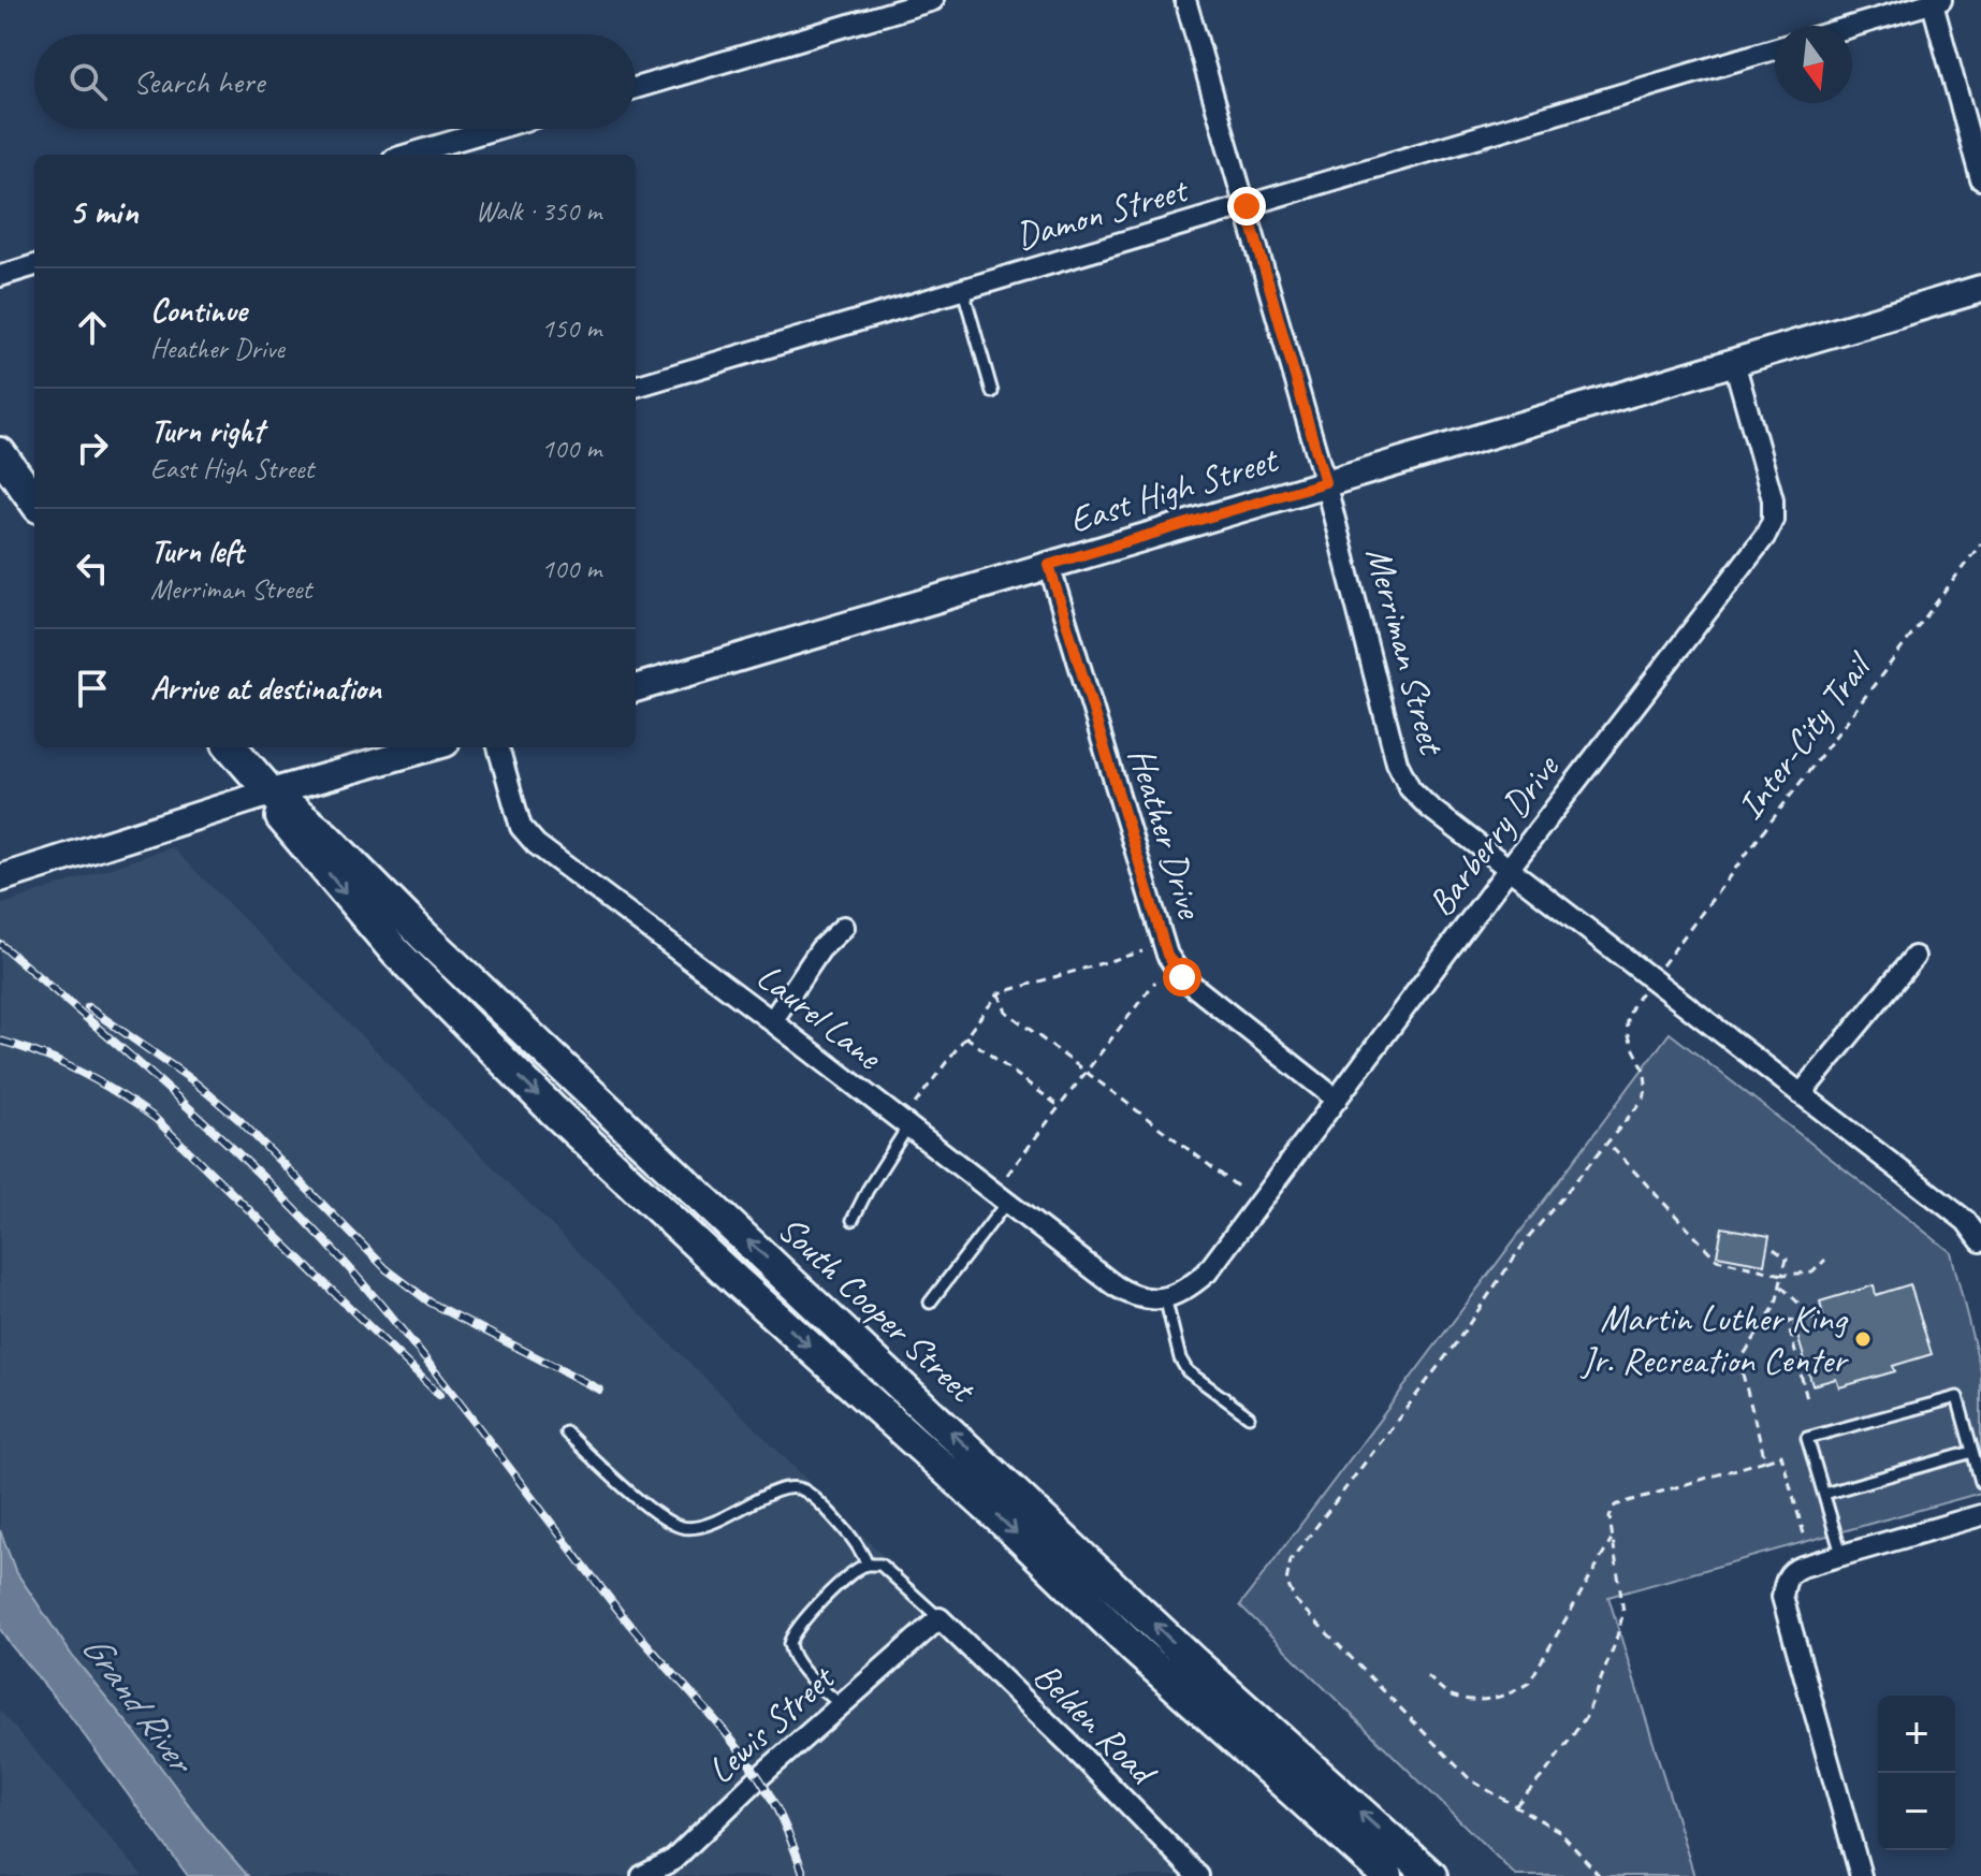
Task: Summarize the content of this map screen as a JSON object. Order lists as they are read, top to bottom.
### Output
{
  "streets": {
    "main road": ["South Cooper Street"],
    "street": [
      "Damon Street",
      "East High Street",
      "Merriman Street",
      "Heather Drive",
      "Barberry Drive",
      "Laurel Lane",
      "Belden Road",
      "Lewis Street"
    ],
    "path": ["Inter-City Trail"]
  },
  "crossings": [
    ["Damon Street", "Merriman Street"],
    ["East High Street", "Merriman Street"],
    ["East High Street", "Heather Drive"],
    ["East High Street", "Barberry Drive"],
    ["Merriman Street", "Barberry Drive"],
    ["Heather Drive", "Barberry Drive"],
    ["Barberry Drive", "Laurel Lane"],
    ["Belden Road", "Lewis Street"]
  ],
  "water": ["Grand River"],
  "places": ["Martin Luther King Jr. Recreation Center"],
  "north": "bottom",
  "page": {
    "search": "Search here",
    "heading": ["5 min", "Walk · 350 m"],
    "list": [
      ["Continue", "Heather Drive", "150 m"],
      ["Turn right", "East High Street", "100 m"],
      ["Turn left", "Merriman Street", "100 m"],
      "Arrive at destination"
    ],
    "map_buttons": ["+", "−"]
  }
}
